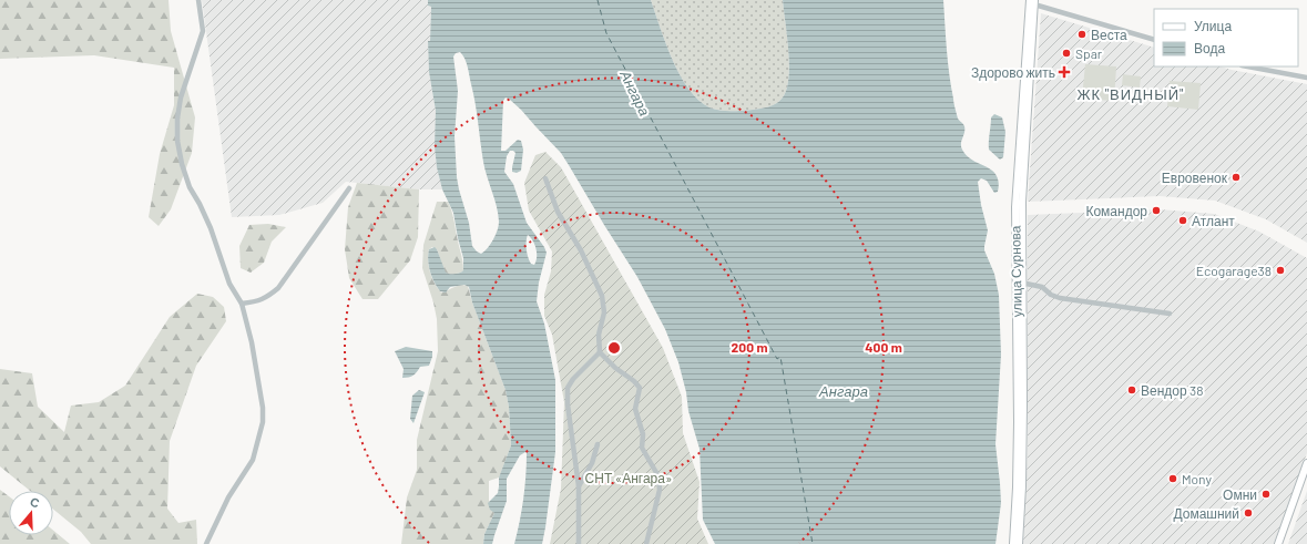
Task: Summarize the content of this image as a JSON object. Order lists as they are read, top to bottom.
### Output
{
  "streets": {
    "main road": ["улица Сурнова"]
  },
  "districts": ["ЖК \"ВИДНЫЙ\""],
  "water": ["Ангара"],
  "parks": ["СНТ «Ангара»"],
  "places": {
    "other": [
      "Веста",
      "Spar",
      "Евровенок",
      "Командор",
      "Атлант",
      "Ecogarage38",
      "Вендор 38",
      "Mony",
      "Омни",
      "Домашний"
    ],
    "health": ["Здорово жить"]
  },
  "legend": ["Улица", "Вода"],
  "north": "top",
  "rings": ["200 m", "400 m"]
}
